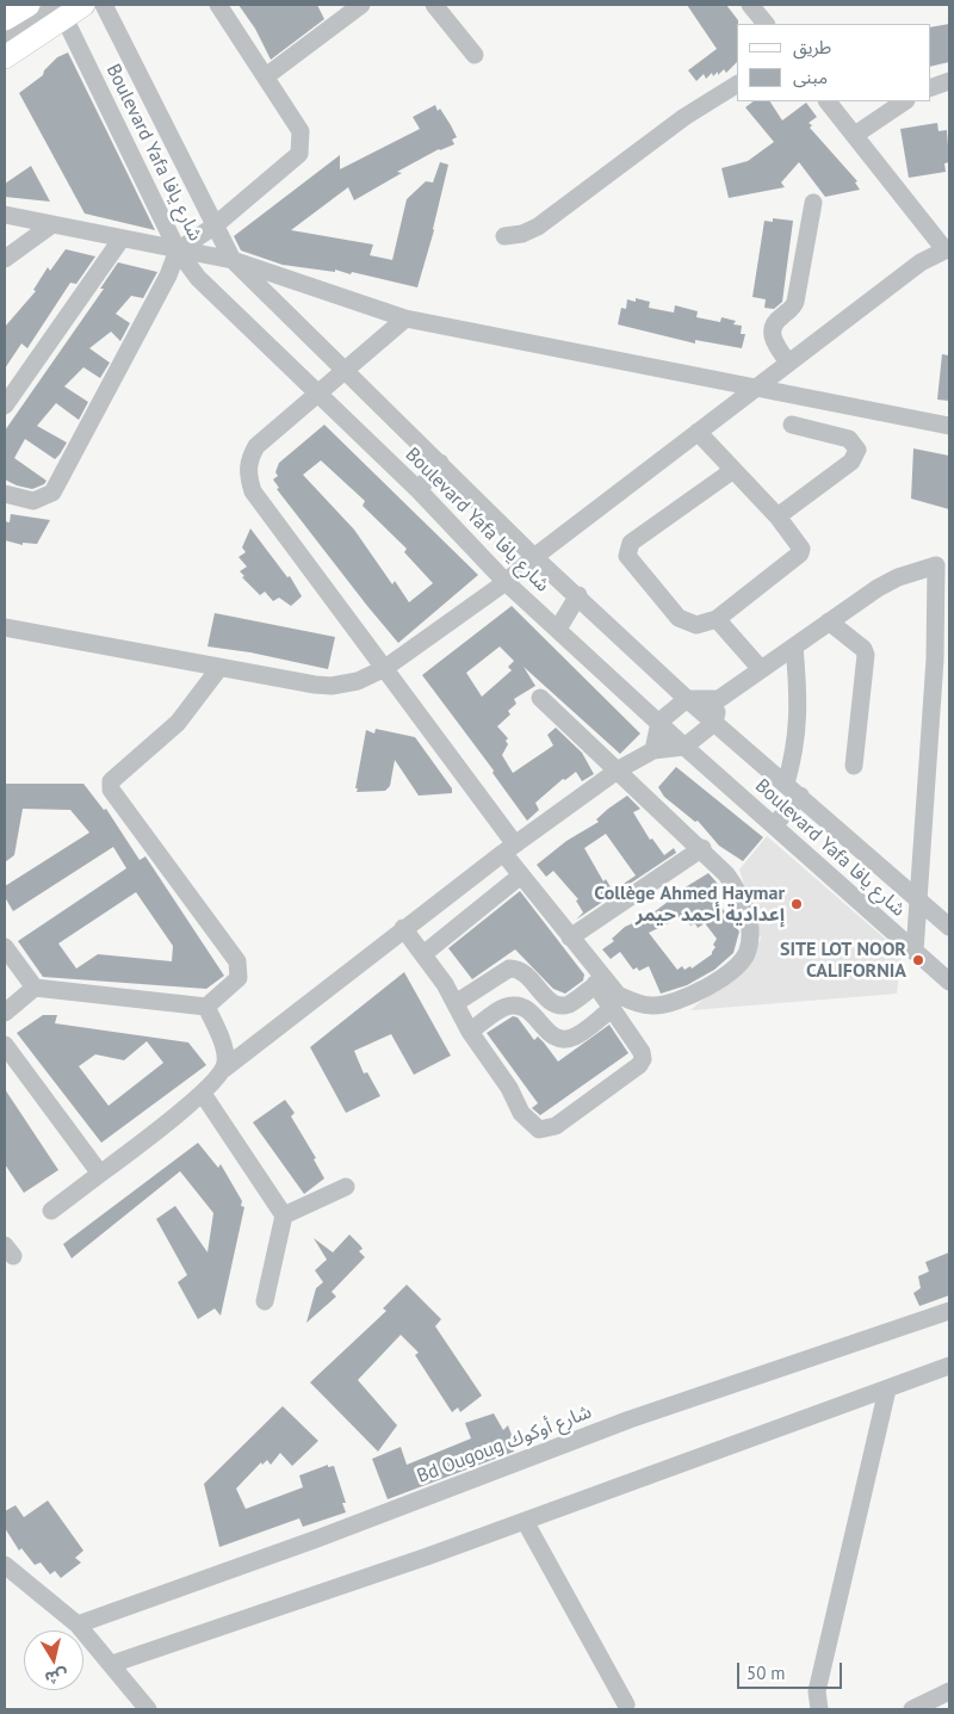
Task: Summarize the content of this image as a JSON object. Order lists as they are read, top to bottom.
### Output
{
  "streets": {
    "street": ["Boulevard Yafa شارع يافا", "Bd Ougoug شارع أوكوك"]
  },
  "places": ["Collège Ahmed Haymar إعدادية أحمد حيمر", "SITE LOT NOOR CALIFORNIA"],
  "legend": ["طريق", "مبنى"],
  "scale_bar": "50 m",
  "north": "bottom"
}
